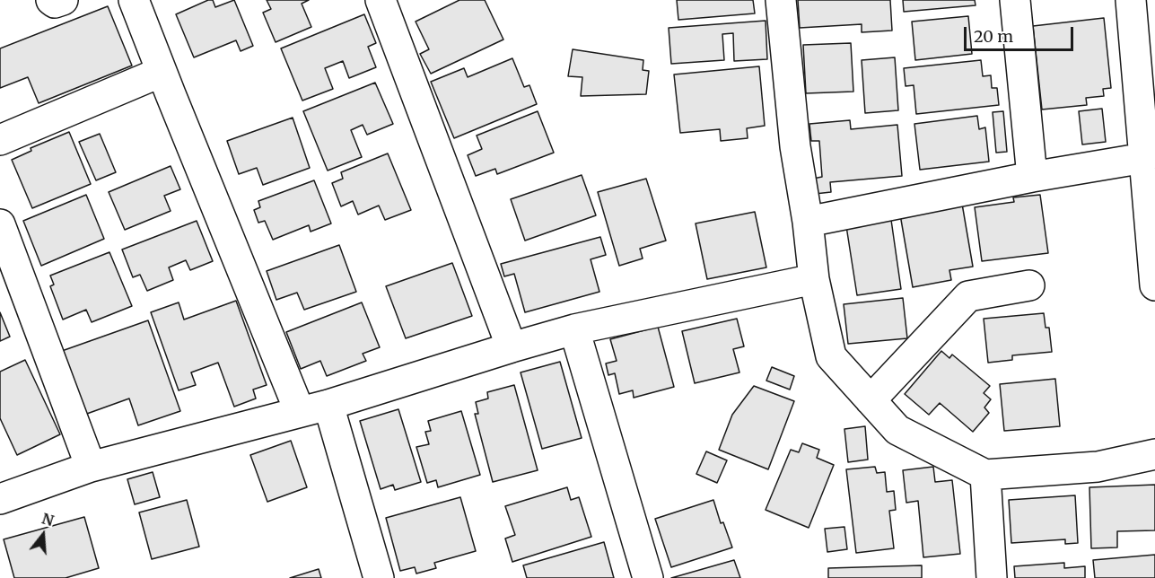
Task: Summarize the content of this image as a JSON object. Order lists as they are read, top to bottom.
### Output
{
  "scale_bar": "20 m",
  "north": "top"
}
